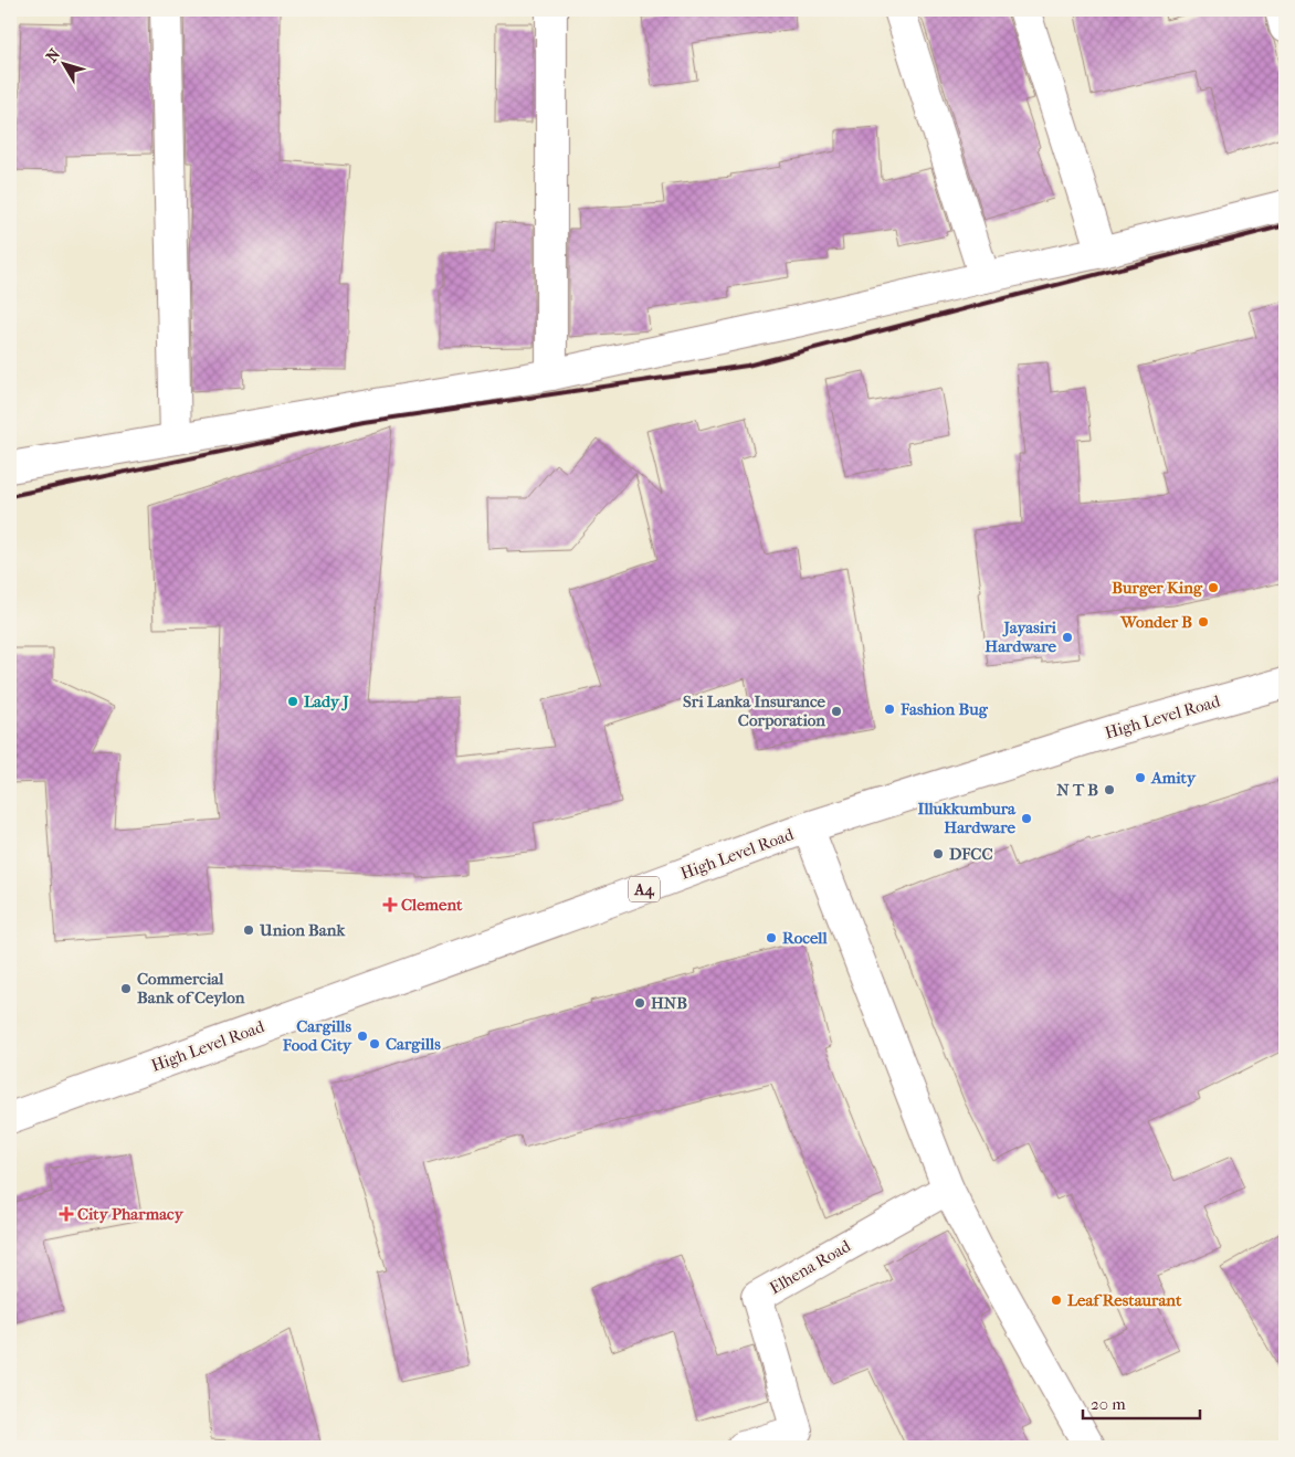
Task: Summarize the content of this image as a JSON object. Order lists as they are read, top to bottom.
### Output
{
  "streets": {
    "main road": ["High Level Road", "A4", "Elhena Road"]
  },
  "places": {
    "other": [
      "Burger King",
      "Wonder B",
      "Jayasiri Hardware",
      "Lady J",
      "Fashion Bug",
      "Sri Lanka Insurance Corporation",
      "Amity",
      "N T B",
      "Illukkumbura Hardware",
      "DFCC",
      "Union Bank",
      "Rocell",
      "Commercial Bank of Ceylon",
      "HNB",
      "Cargills Food City",
      "Cargills",
      "Leaf Restaurant"
    ],
    "health": ["Clement", "City Pharmacy"]
  },
  "scale_bar": "20 m",
  "north": "top left"
}
